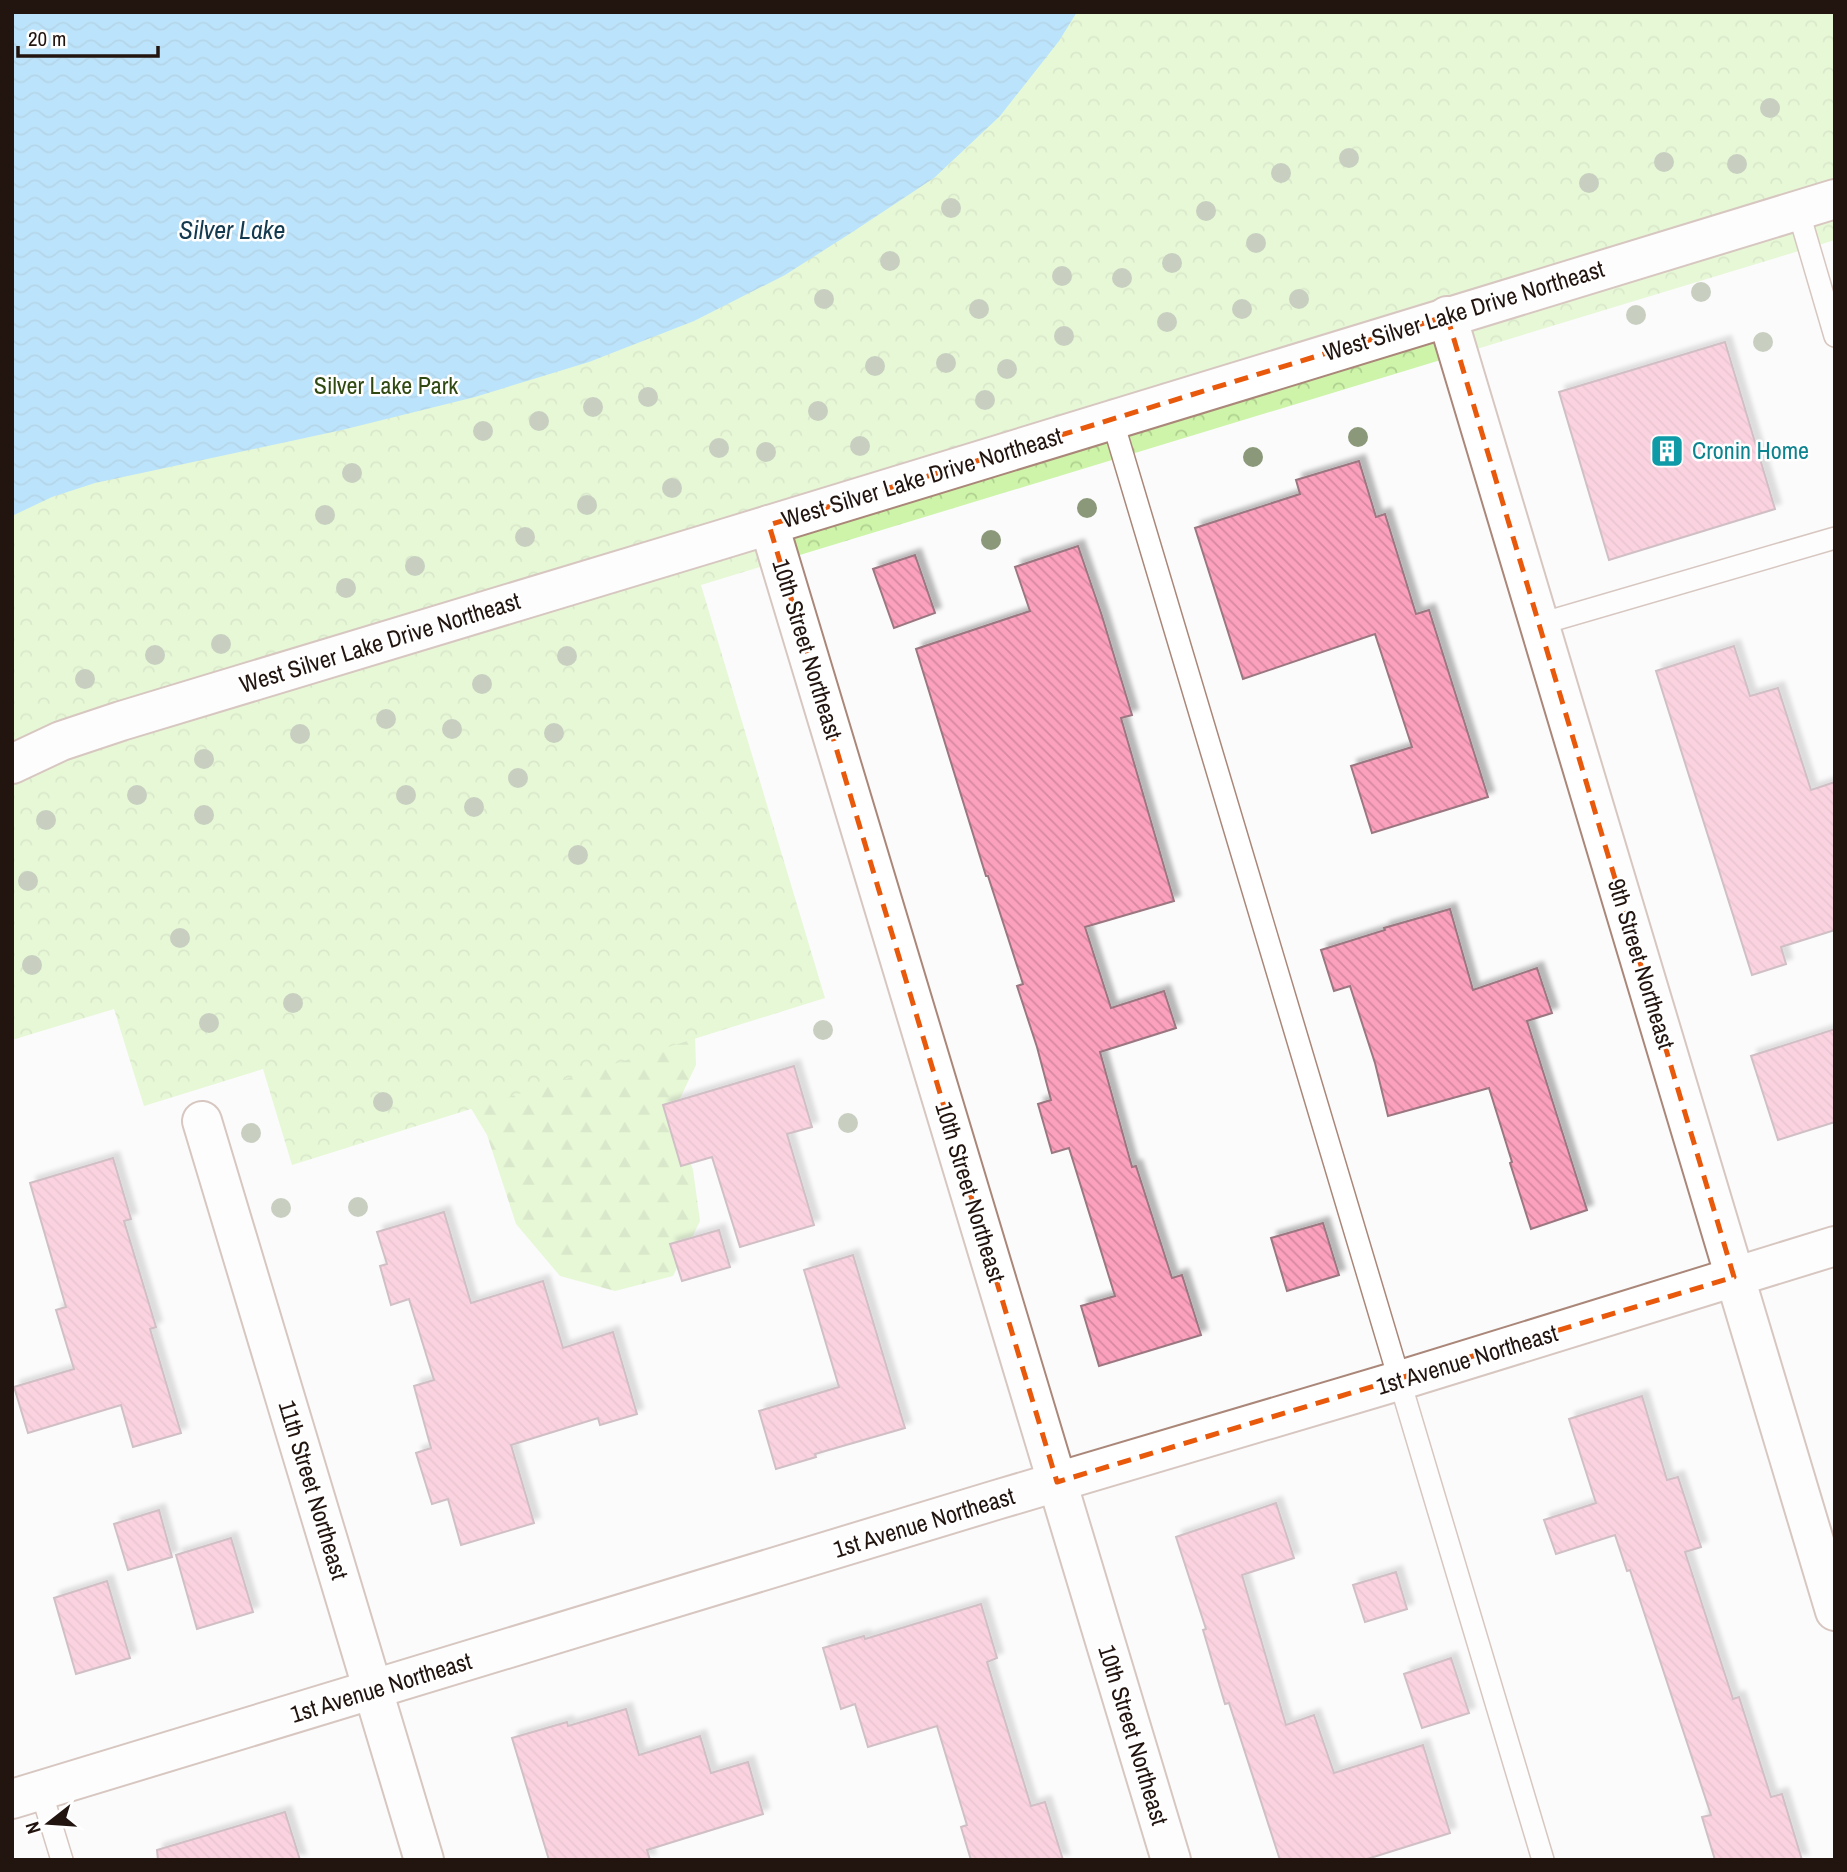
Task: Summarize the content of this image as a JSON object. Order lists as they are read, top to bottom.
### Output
{
  "streets": {
    "street": [
      "West Silver Lake Drive Northeast",
      "10th Street Northeast",
      "9th Street Northeast",
      "1st Avenue Northeast",
      "11th Street Northeast"
    ]
  },
  "crossings": [
    ["West Silver Lake Drive Northeast", "10th Street Northeast"],
    ["West Silver Lake Drive Northeast", "9th Street Northeast"],
    ["10th Street Northeast", "1st Avenue Northeast"],
    ["9th Street Northeast", "1st Avenue Northeast"],
    ["1st Avenue Northeast", "11th Street Northeast"]
  ],
  "water": ["Silver Lake"],
  "parks": ["Silver Lake Park"],
  "places": {
    "building": ["Cronin Home"]
  },
  "scale_bar": "20 m",
  "north": "left"
}
